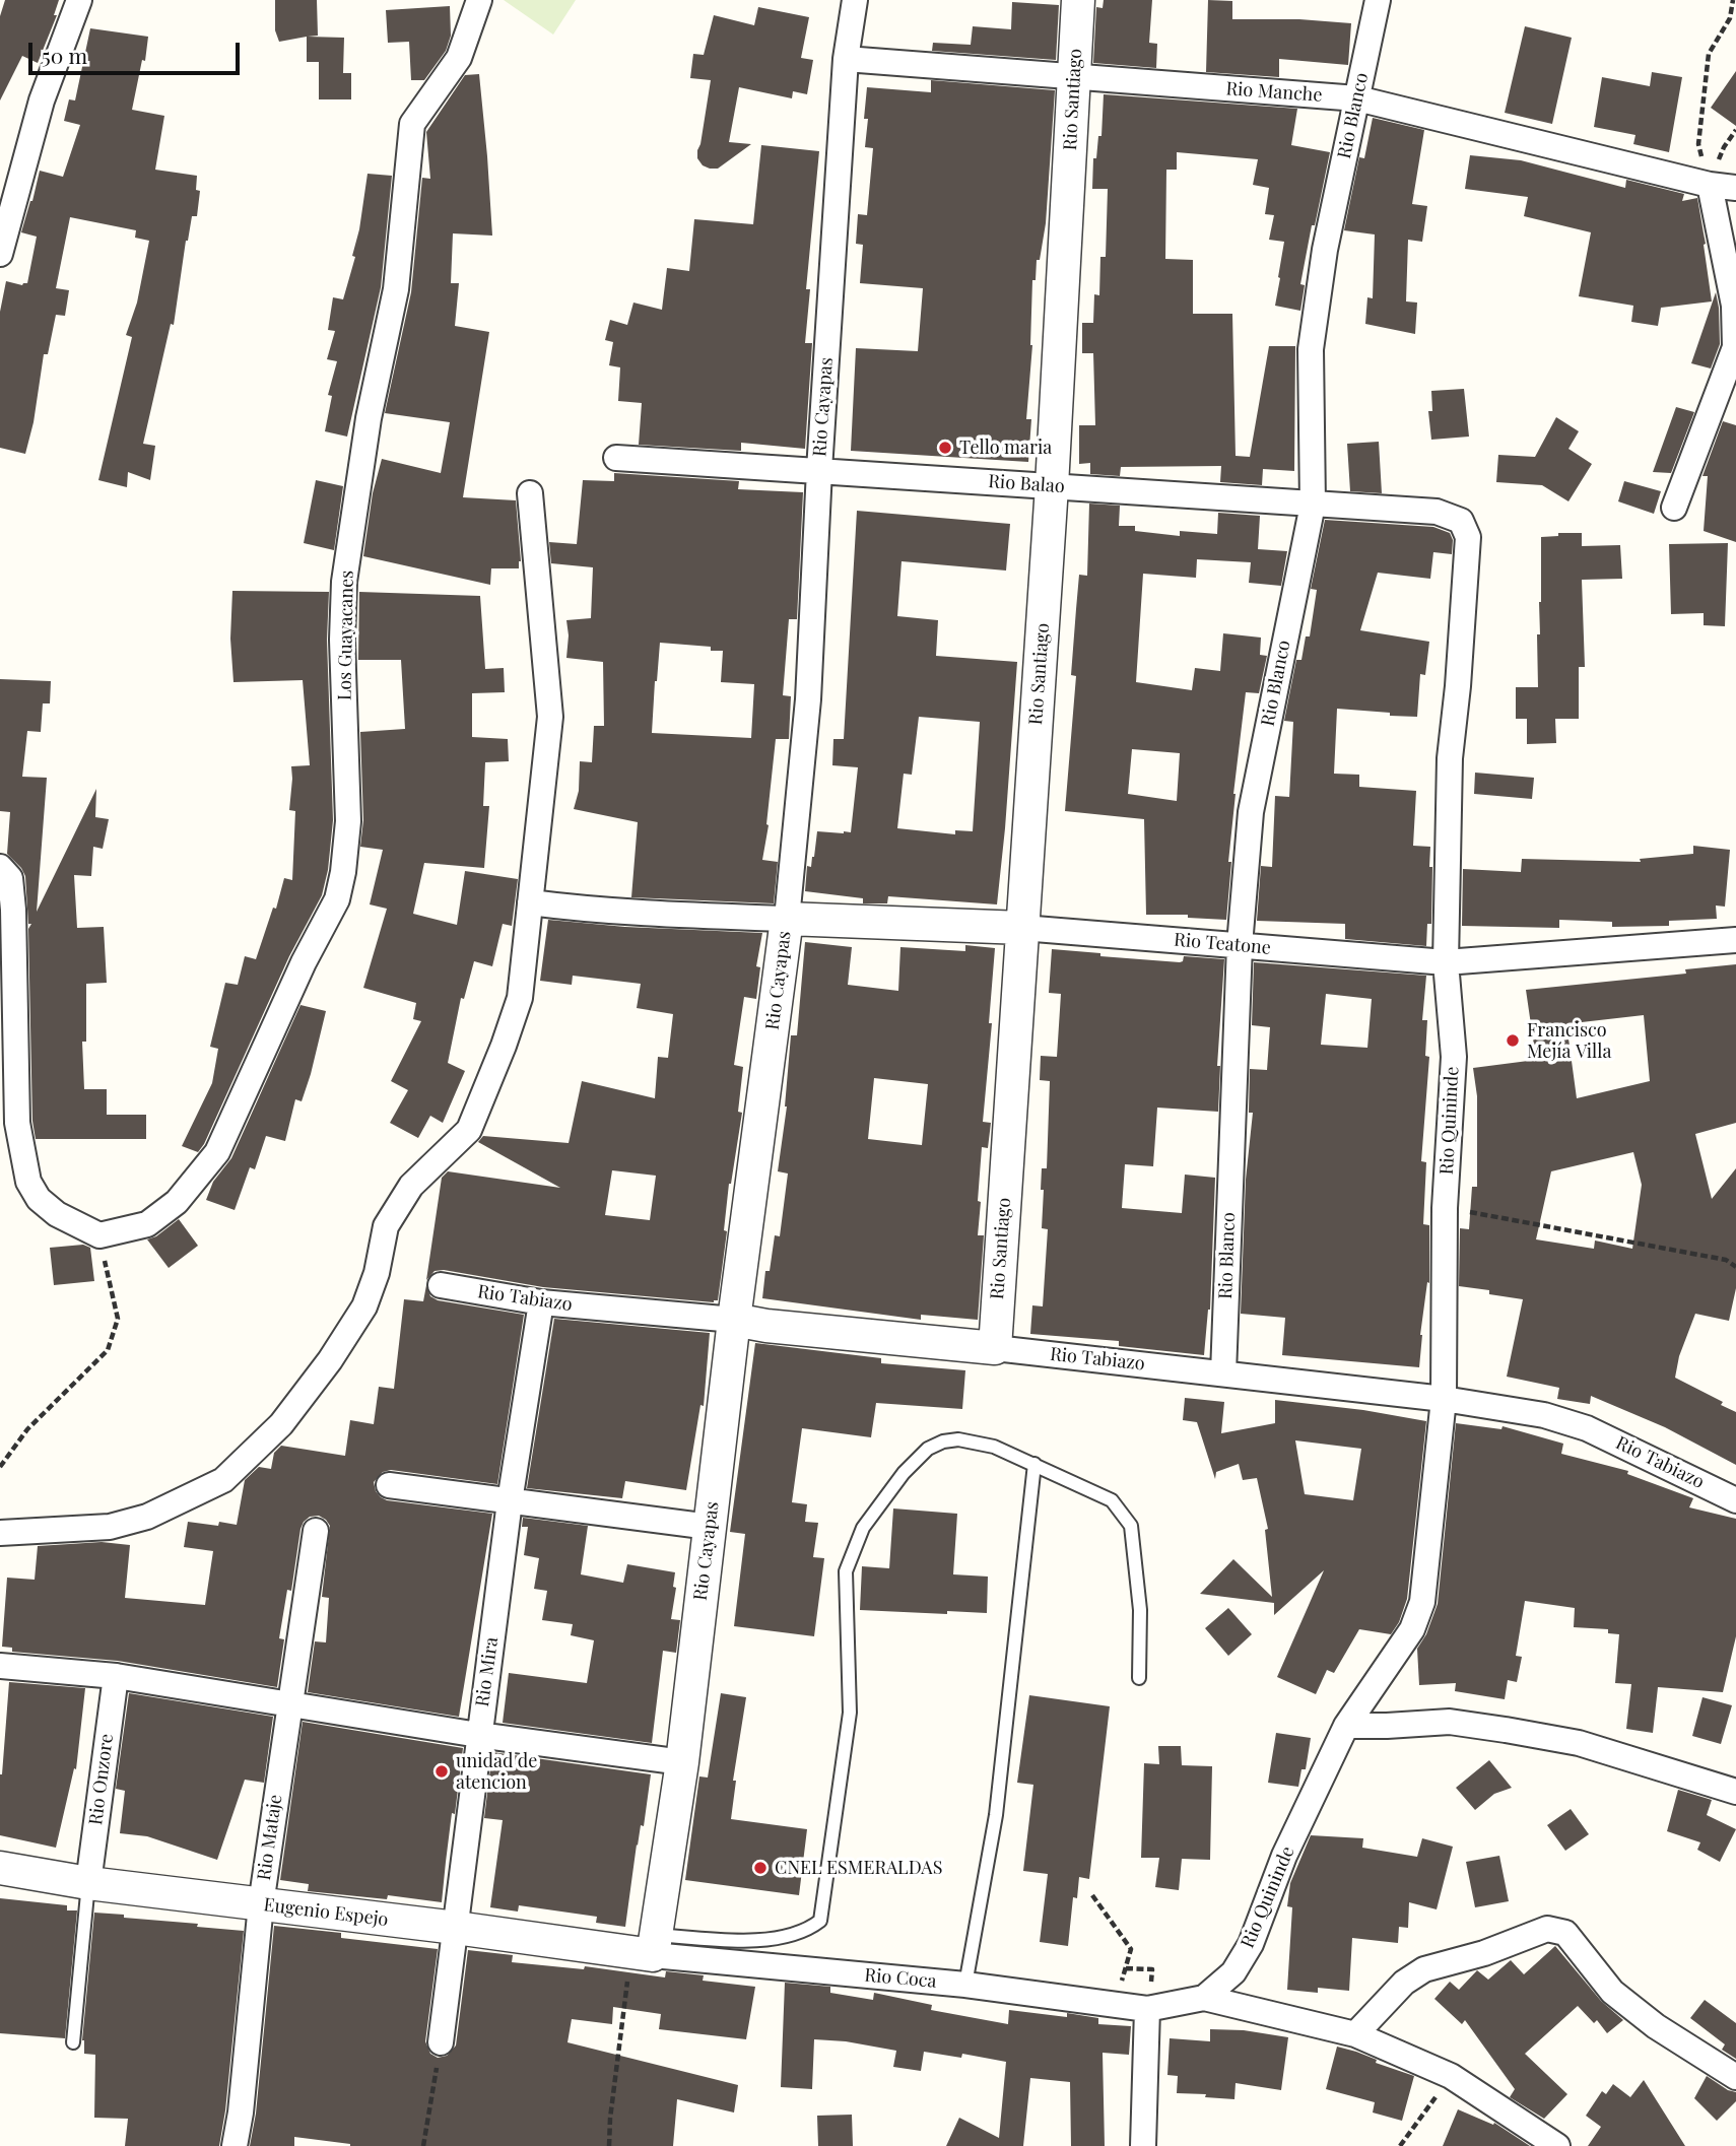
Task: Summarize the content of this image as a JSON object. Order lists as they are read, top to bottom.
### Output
{
  "streets": {
    "street": [
      "Rio Manche",
      "Rio Santiago",
      "Rio Blanco",
      "Rio Cayapas",
      "Rio Balao",
      "Los Guayacanes",
      "Rio Teatone",
      "Rio Quininde",
      "Rio Tabiazo",
      "Rio Mira",
      "Rio Onzore",
      "Rio Mataje",
      "Eugenio Espejo",
      "Rio Coca"
    ]
  },
  "crossings": [
    ["Rio Manche", "Rio Santiago"],
    ["Rio Manche", "Rio Blanco"],
    ["Rio Manche", "Rio Cayapas"],
    ["Rio Santiago", "Rio Balao"],
    ["Rio Santiago", "Rio Teatone"],
    ["Rio Santiago", "Rio Tabiazo"],
    ["Rio Blanco", "Rio Balao"],
    ["Rio Blanco", "Rio Teatone"],
    ["Rio Blanco", "Rio Tabiazo"],
    ["Rio Cayapas", "Rio Balao"],
    ["Rio Cayapas", "Rio Teatone"],
    ["Rio Cayapas", "Rio Tabiazo"],
    ["Rio Cayapas", "Eugenio Espejo"],
    ["Rio Cayapas", "Rio Coca"],
    ["Rio Balao", "Rio Quininde"],
    ["Rio Teatone", "Rio Quininde"],
    ["Rio Quininde", "Rio Tabiazo"],
    ["Rio Tabiazo", "Rio Mira"],
    ["Rio Mira", "Eugenio Espejo"],
    ["Rio Onzore", "Eugenio Espejo"],
    ["Rio Mataje", "Eugenio Espejo"],
    ["Eugenio Espejo", "Rio Coca"]
  ],
  "places": [
    "Tello maria",
    "Francisco Mejía Villa",
    "unidad de atencion",
    "CNEL ESMERALDAS"
  ],
  "scale_bar": "50 m"
}
